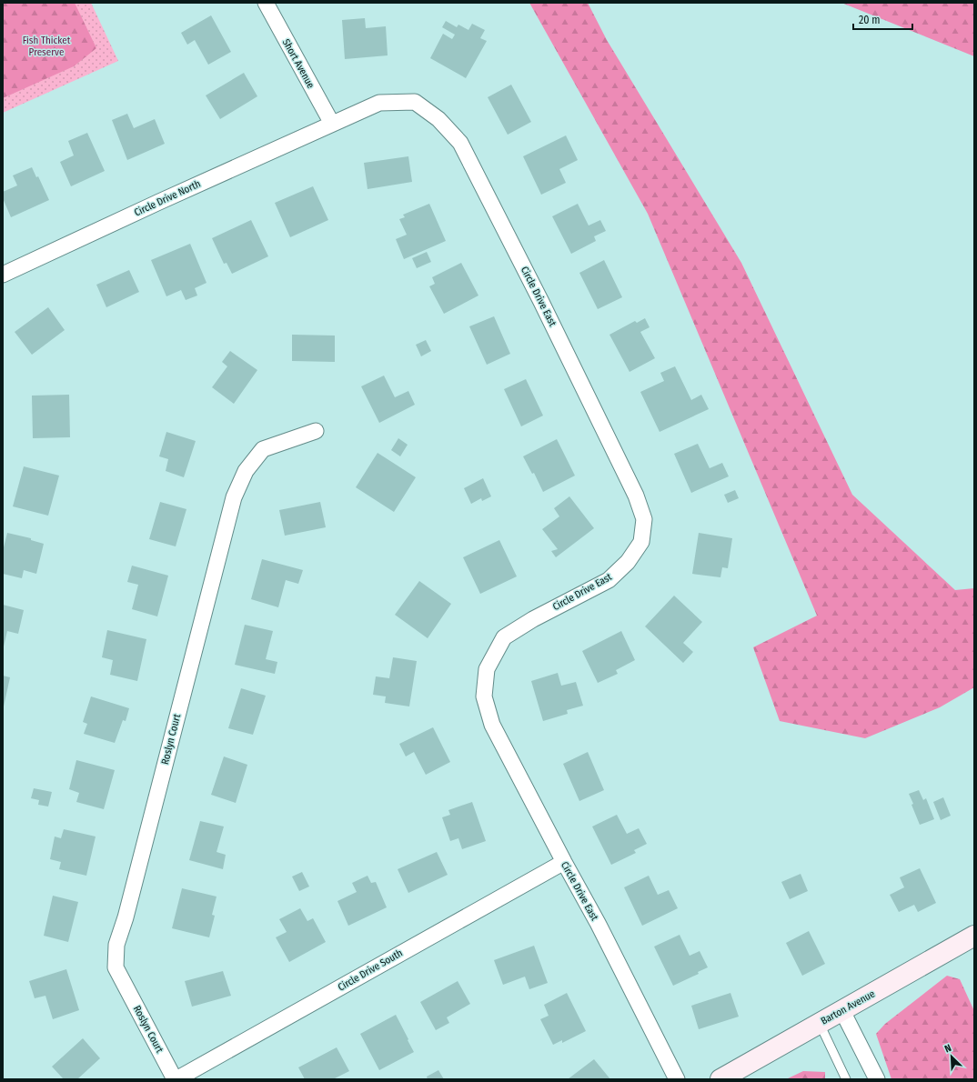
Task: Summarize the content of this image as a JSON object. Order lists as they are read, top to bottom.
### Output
{
  "streets": {
    "street": [
      "Short Avenue",
      "Circle Drive North",
      "Circle Drive East",
      "Roslyn Court",
      "Circle Drive South",
      "Barton Avenue"
    ]
  },
  "crossings": [
    ["Short Avenue", "Circle Drive North"],
    ["Short Avenue", "Circle Drive East"],
    ["Circle Drive North", "Circle Drive East"],
    ["Circle Drive East", "Circle Drive South"],
    ["Roslyn Court", "Circle Drive South"]
  ],
  "parks": ["Fish Thicket Preserve"],
  "scale_bar": "20 m",
  "north": "top left"
}
